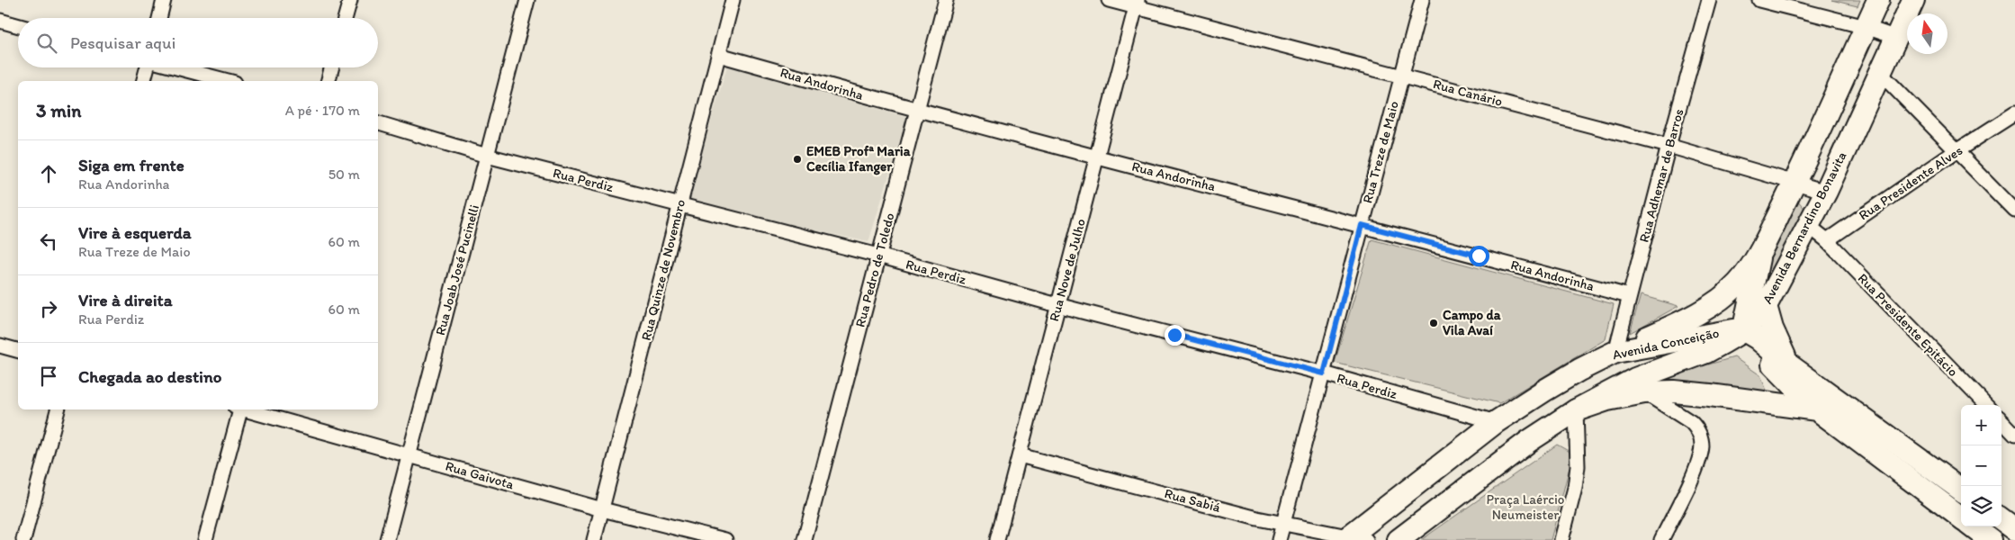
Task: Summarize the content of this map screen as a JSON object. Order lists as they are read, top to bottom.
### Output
{
  "streets": {
    "main road": ["Avenida Bernardino Bonavita", "Avenida Conceição"],
    "street": [
      "Rua Andorinha",
      "Rua Canário",
      "Rua Treze de Maio",
      "Rua Adhemar de Barros",
      "Rua Perdiz",
      "Rua Presidente Alves",
      "Rua Joab José Pucinelli",
      "Rua Quinze de Novembro",
      "Rua Pedro de Toledo",
      "Rua Nove de Julho",
      "Rua Presidente Epitácio",
      "Rua Gaivota",
      "Rua Sabiá"
    ]
  },
  "crossings": [
    ["Rua Andorinha", "Rua Treze de Maio"],
    ["Rua Andorinha", "Rua Adhemar de Barros"],
    ["Rua Andorinha", "Rua Quinze de Novembro"],
    ["Rua Andorinha", "Rua Pedro de Toledo"],
    ["Rua Andorinha", "Rua Nove de Julho"],
    ["Rua Canário", "Rua Treze de Maio"],
    ["Rua Canário", "Rua Adhemar de Barros"],
    ["Rua Canário", "Avenida Bernardino Bonavita"],
    ["Rua Canário", "Rua Nove de Julho"],
    ["Rua Treze de Maio", "Rua Perdiz"],
    ["Rua Treze de Maio", "Rua Sabiá"],
    ["Rua Adhemar de Barros", "Avenida Conceição"],
    ["Rua Perdiz", "Rua Joab José Pucinelli"],
    ["Rua Perdiz", "Rua Quinze de Novembro"],
    ["Rua Perdiz", "Rua Pedro de Toledo"],
    ["Rua Perdiz", "Rua Nove de Julho"],
    ["Rua Perdiz", "Avenida Conceição"],
    ["Rua Presidente Alves", "Rua Presidente Epitácio"],
    ["Avenida Bernardino Bonavita", "Avenida Conceição"],
    ["Rua Joab José Pucinelli", "Rua Gaivota"],
    ["Rua Quinze de Novembro", "Rua Gaivota"],
    ["Rua Nove de Julho", "Rua Sabiá"],
    ["Avenida Conceição", "Rua Sabiá"]
  ],
  "parks": ["Praça Laércio Neumeister"],
  "places": ["EMEB Profª Maria Cecília Ifanger", "Campo da Vila Avaí"],
  "north": "top",
  "page": {
    "search": "Pesquisar aqui",
    "heading": ["3 min", "A pé · 170 m"],
    "list": [
      ["Siga em frente", "Rua Andorinha", "50 m"],
      ["Vire à esquerda", "Rua Treze de Maio", "60 m"],
      ["Vire à direita", "Rua Perdiz", "60 m"],
      "Chegada ao destino"
    ],
    "map_buttons": ["+", "−"]
  }
}
